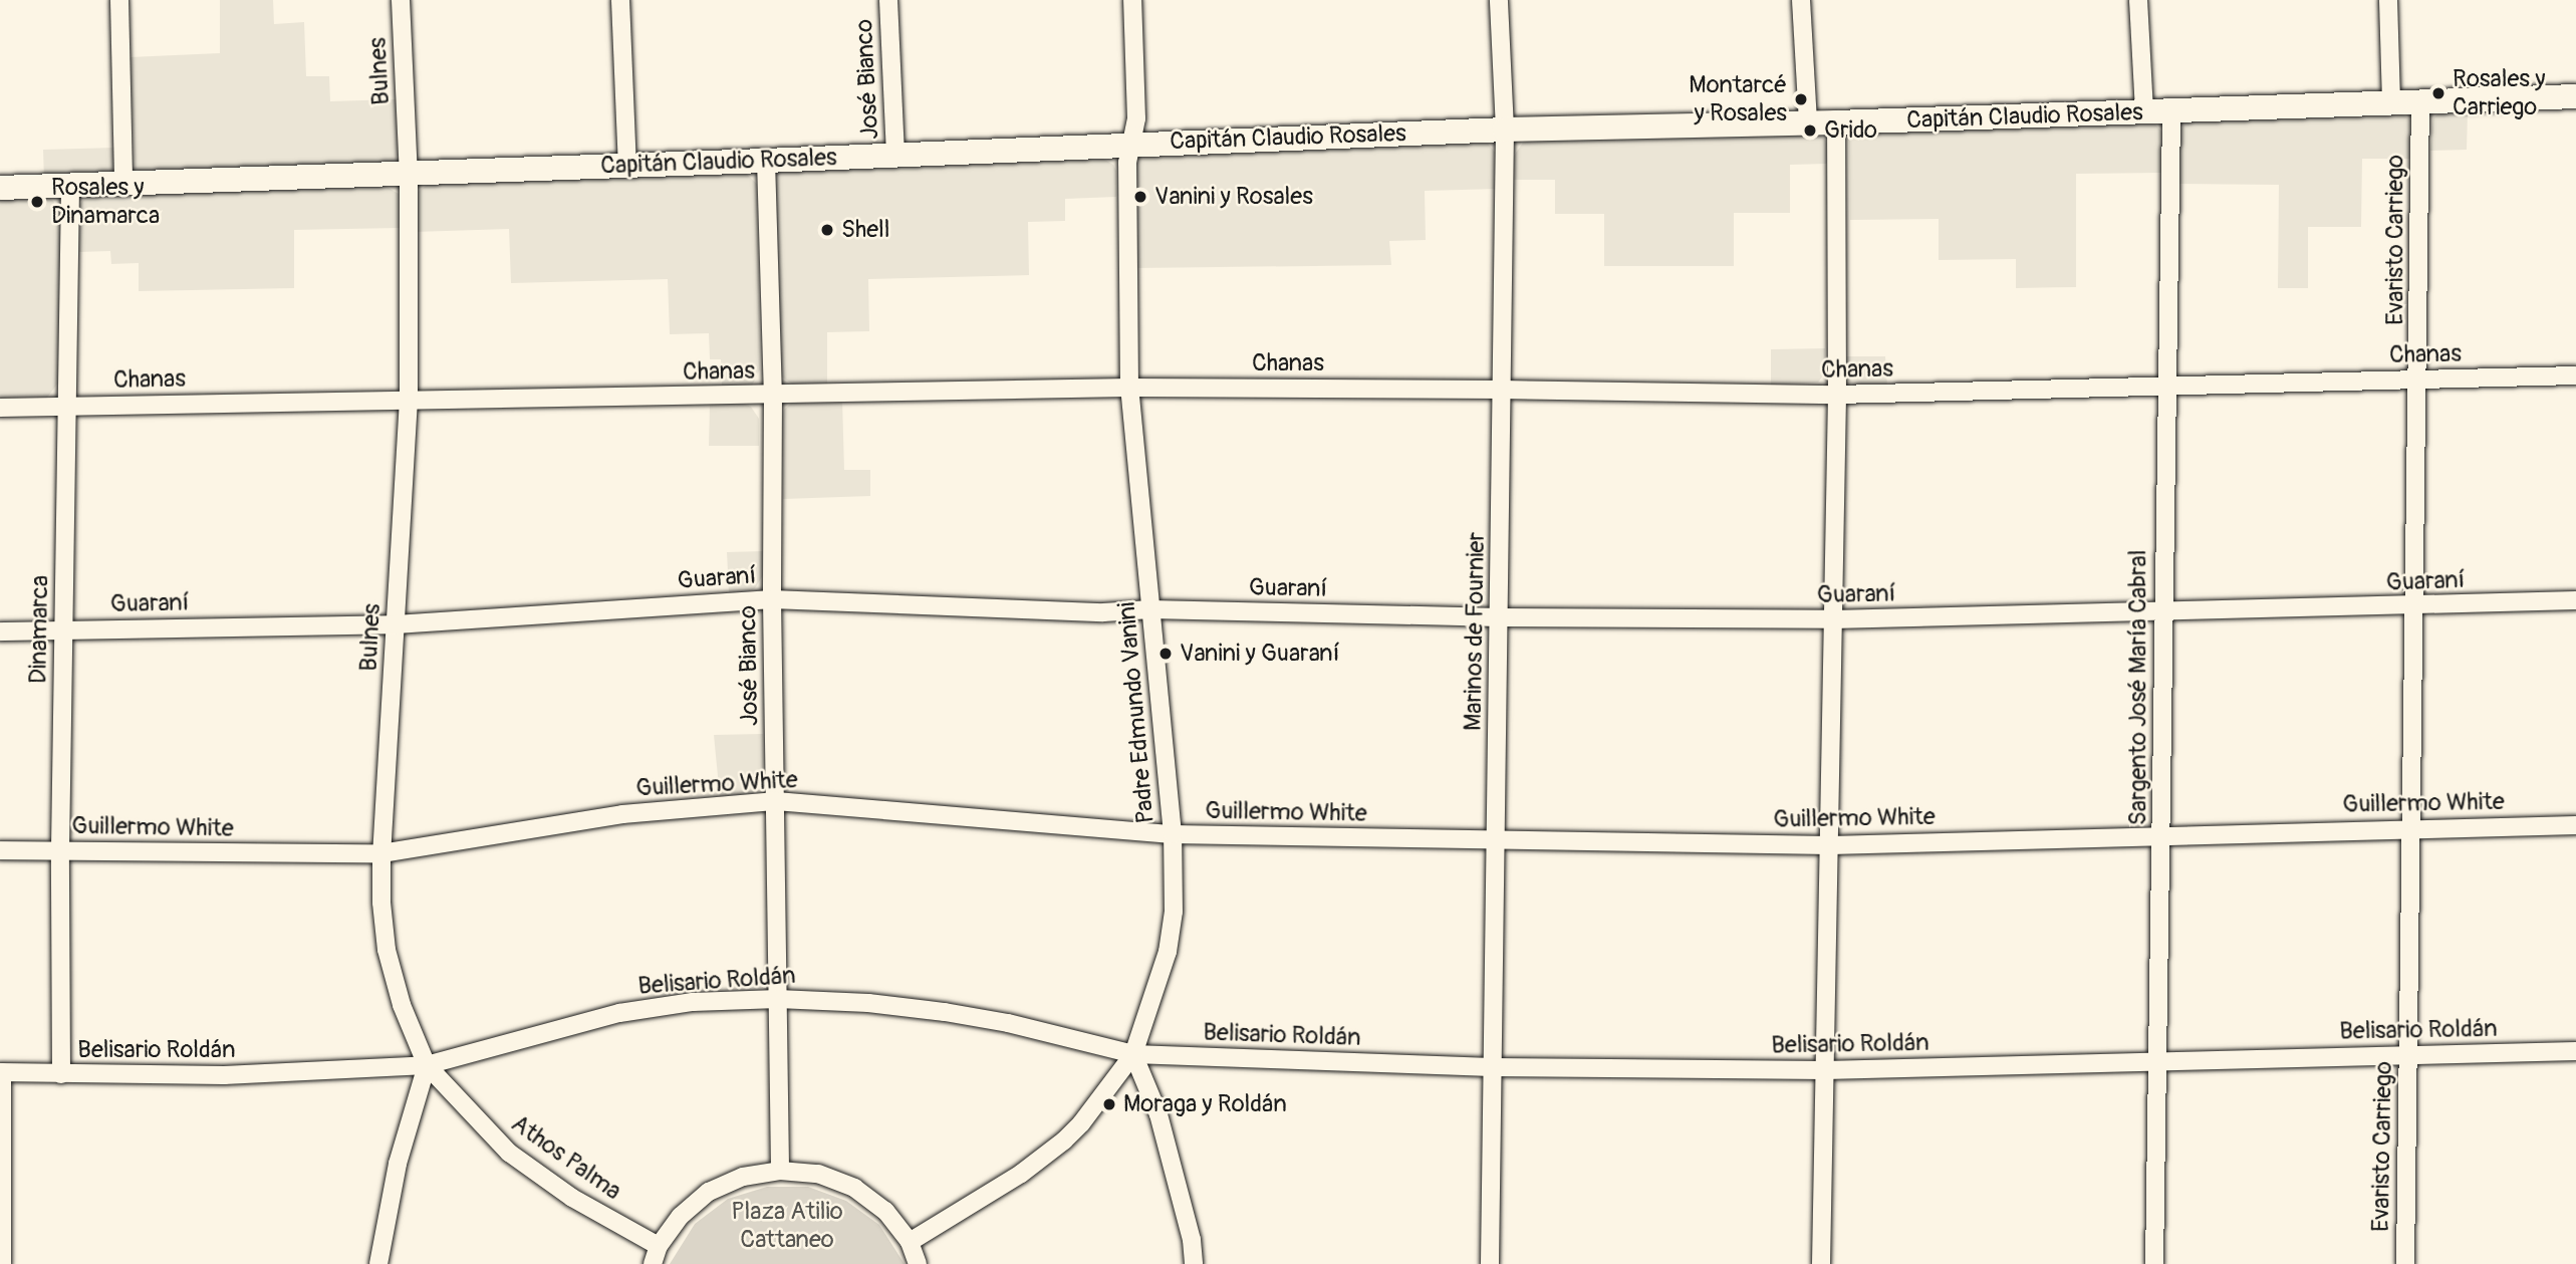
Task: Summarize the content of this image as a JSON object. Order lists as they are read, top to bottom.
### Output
{
  "streets": {
    "street": [
      "Bulnes",
      "José Bianco",
      "Capitán Claudio Rosales",
      "Evaristo Carriego",
      "Chanas",
      "Guaraní",
      "Dinamarca",
      "Marinos de Fournier",
      "Sargento José María Cabral",
      "Padre Edmundo Vanini",
      "Guillermo White",
      "Belisario Roldán",
      "Athos Palma"
    ]
  },
  "crossings": [
    ["Bulnes", "Capitán Claudio Rosales"],
    ["Bulnes", "Chanas"],
    ["Bulnes", "Guaraní"],
    ["Bulnes", "Guillermo White"],
    ["Bulnes", "Belisario Roldán"],
    ["Bulnes", "Athos Palma"],
    ["José Bianco", "Capitán Claudio Rosales"],
    ["José Bianco", "Chanas"],
    ["José Bianco", "Guaraní"],
    ["José Bianco", "Guillermo White"],
    ["José Bianco", "Belisario Roldán"],
    ["Capitán Claudio Rosales", "Evaristo Carriego"],
    ["Capitán Claudio Rosales", "Dinamarca"],
    ["Capitán Claudio Rosales", "Marinos de Fournier"],
    ["Capitán Claudio Rosales", "Sargento José María Cabral"],
    ["Capitán Claudio Rosales", "Padre Edmundo Vanini"],
    ["Evaristo Carriego", "Chanas"],
    ["Evaristo Carriego", "Guaraní"],
    ["Evaristo Carriego", "Guillermo White"],
    ["Evaristo Carriego", "Belisario Roldán"],
    ["Chanas", "Dinamarca"],
    ["Chanas", "Marinos de Fournier"],
    ["Chanas", "Sargento José María Cabral"],
    ["Chanas", "Padre Edmundo Vanini"],
    ["Guaraní", "Dinamarca"],
    ["Guaraní", "Marinos de Fournier"],
    ["Guaraní", "Sargento José María Cabral"],
    ["Guaraní", "Padre Edmundo Vanini"],
    ["Dinamarca", "Guillermo White"],
    ["Dinamarca", "Belisario Roldán"],
    ["Marinos de Fournier", "Guillermo White"],
    ["Marinos de Fournier", "Belisario Roldán"],
    ["Sargento José María Cabral", "Guillermo White"],
    ["Sargento José María Cabral", "Belisario Roldán"],
    ["Padre Edmundo Vanini", "Guillermo White"],
    ["Padre Edmundo Vanini", "Belisario Roldán"],
    ["Belisario Roldán", "Athos Palma"]
  ],
  "parks": ["Plaza Atilio Cattaneo"],
  "places": [
    "Rosales y Carriego",
    "Montarcé y Rosales",
    "Grido",
    "Vanini y Rosales",
    "Rosales y Dinamarca",
    "Shell",
    "Vanini y Guaraní",
    "Moraga y Roldán"
  ]
}
